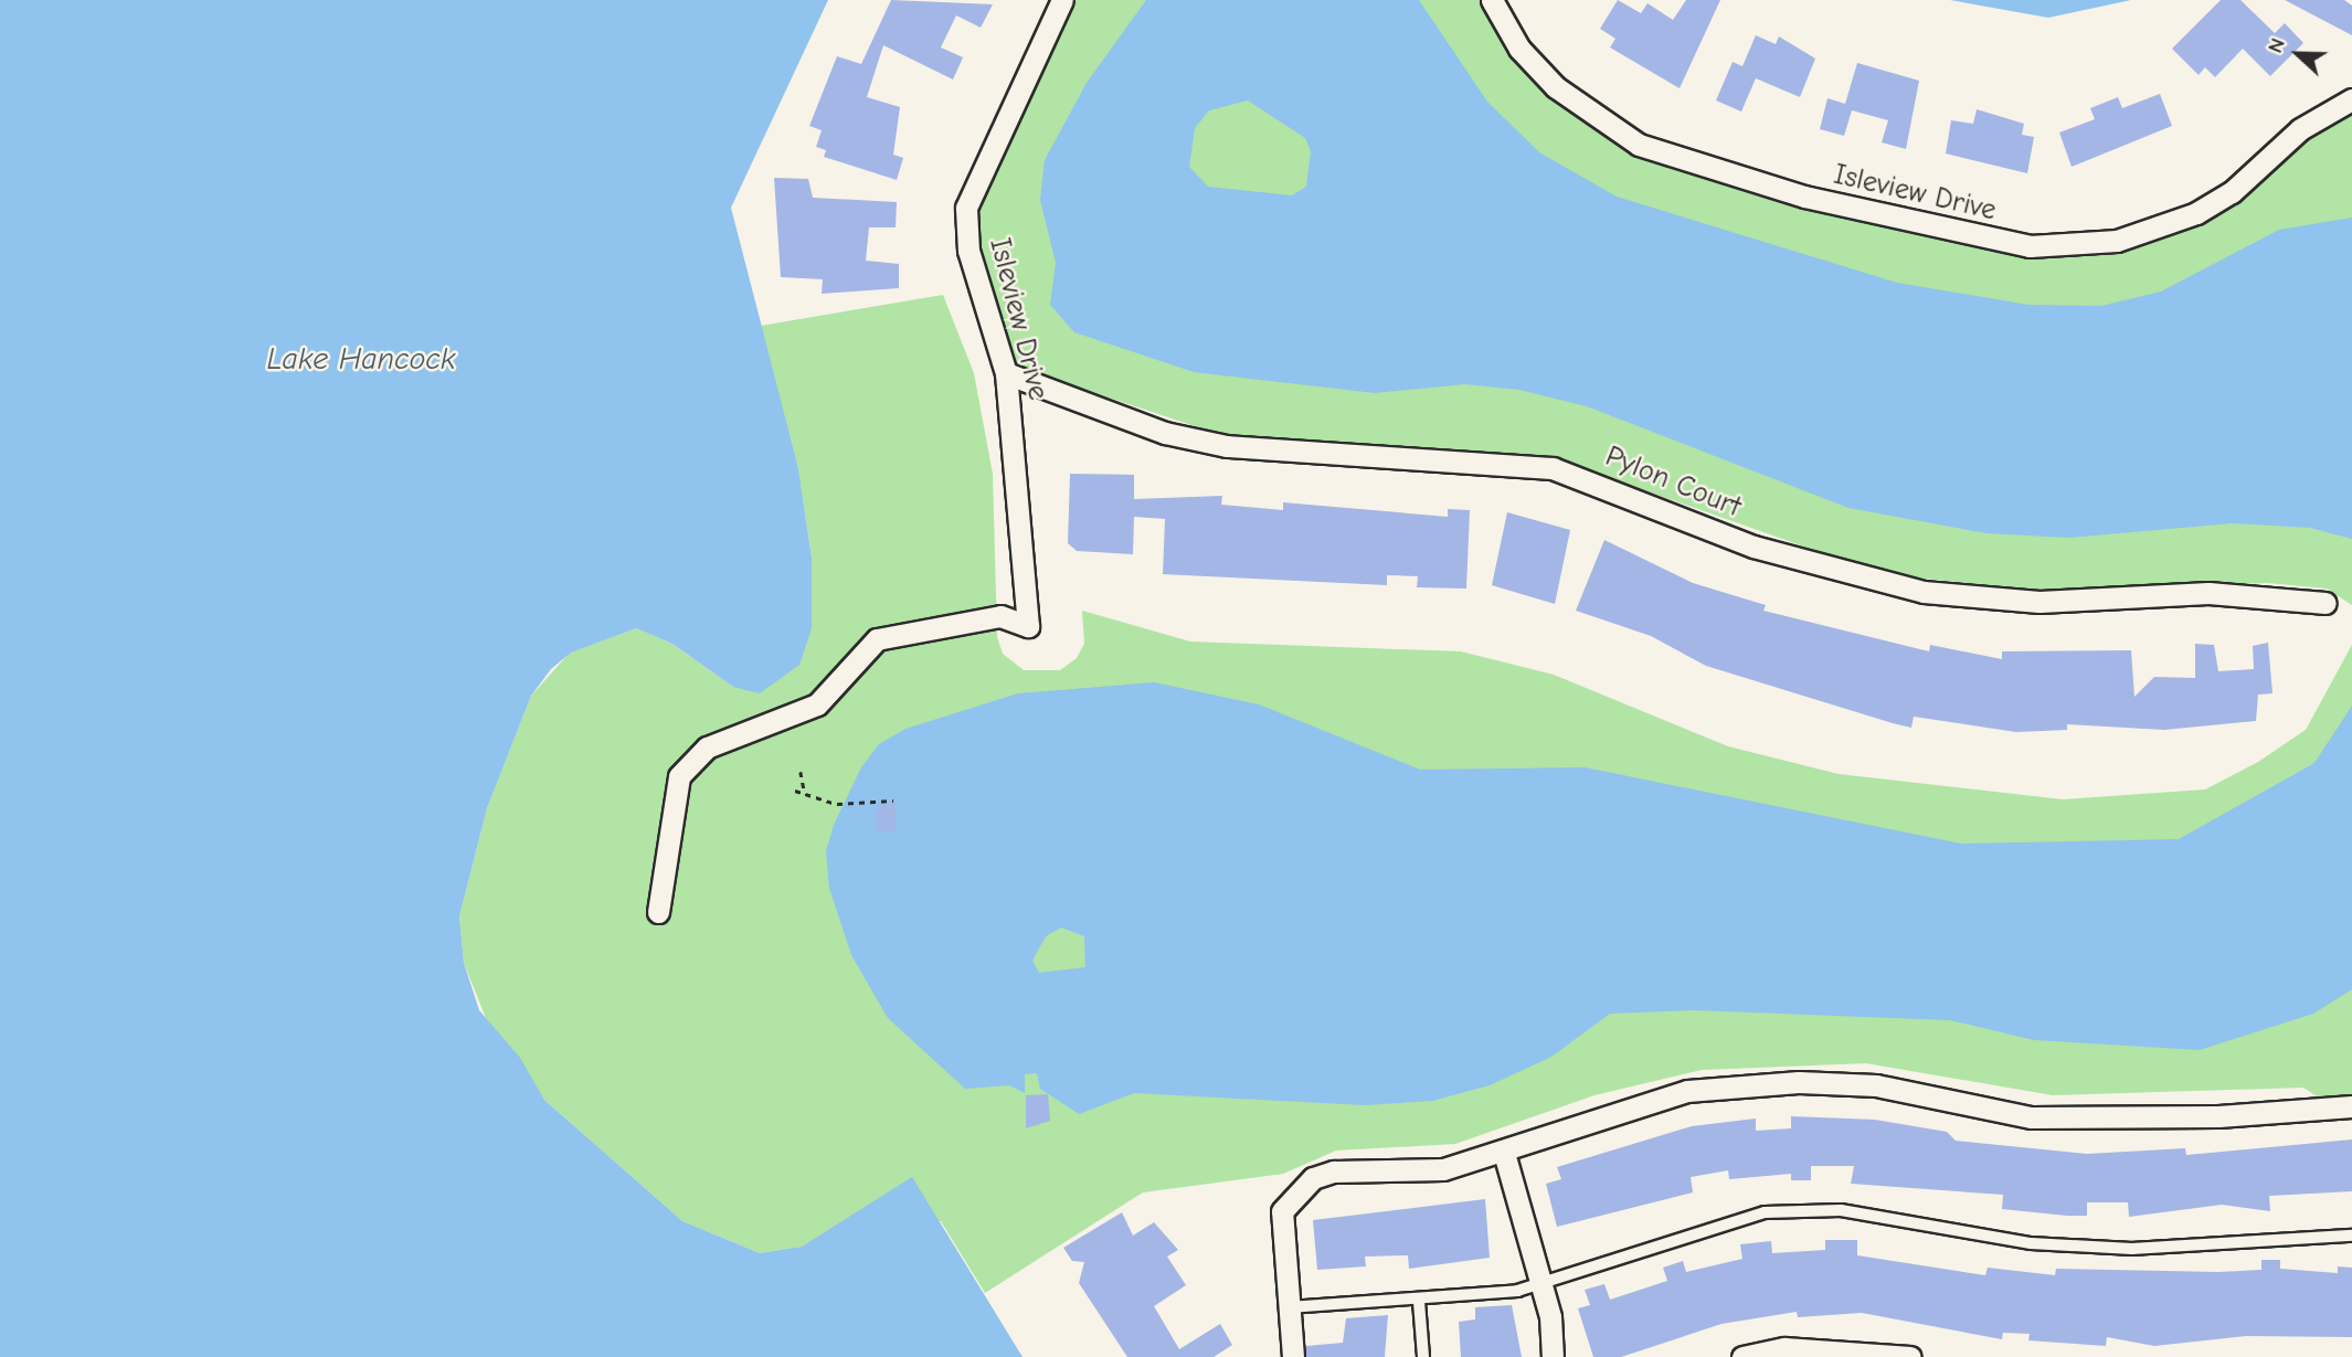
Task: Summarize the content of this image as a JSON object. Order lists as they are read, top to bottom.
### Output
{
  "streets": {
    "street": ["Isleview Drive", "Pylon Court"]
  },
  "crossings": [
    ["Isleview Drive", "Pylon Court"]
  ],
  "water": ["Lake Hancock"],
  "north": "left"
}
